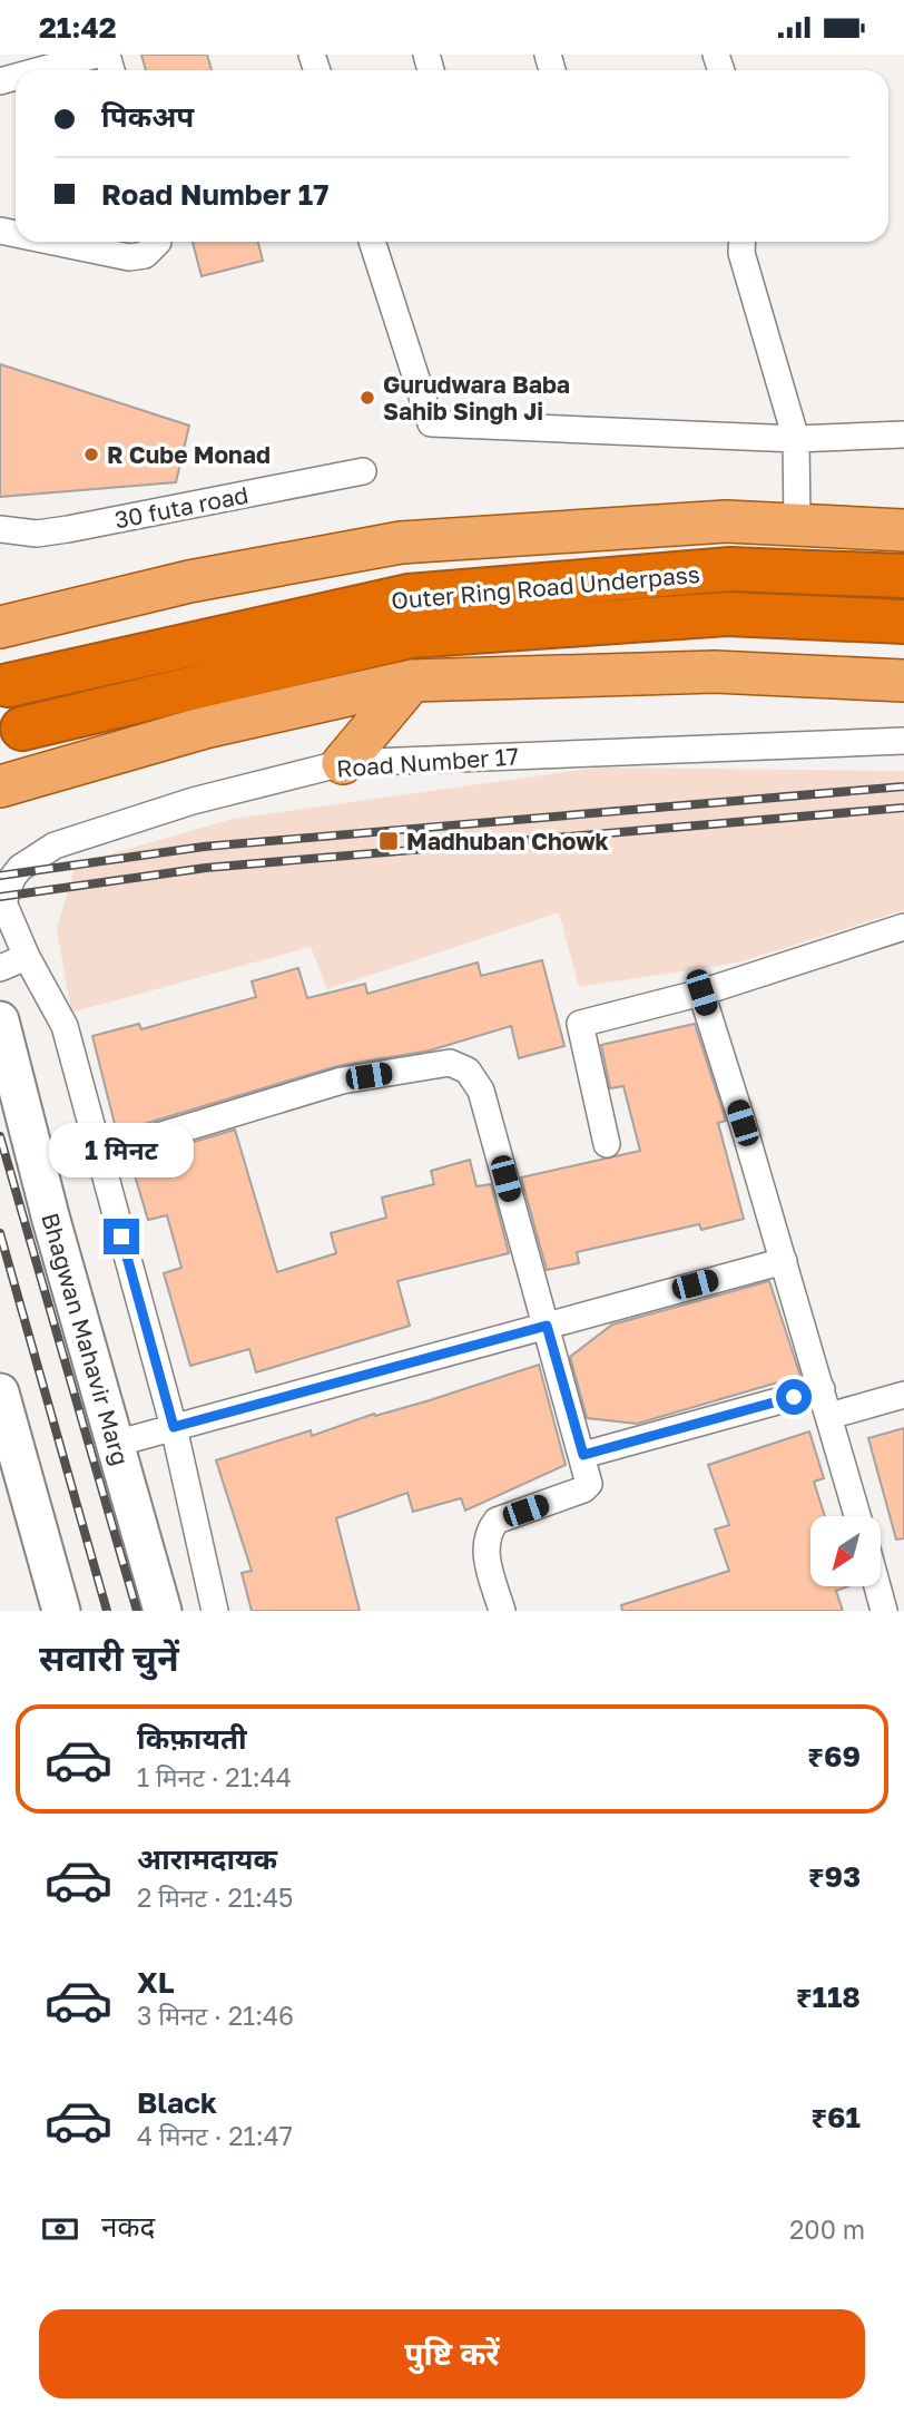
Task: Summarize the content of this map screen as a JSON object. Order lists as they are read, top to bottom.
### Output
{
  "streets": {
    "highway": ["Outer Ring Road Underpass"],
    "main road": ["Bhagwan Mahavir Marg"],
    "street": ["30 futa road", "Road Number 17"]
  },
  "places": {
    "other": ["Gurudwara Baba Sahib Singh Ji", "R Cube Monad"],
    "transit": ["Madhuban Chowk"]
  },
  "north": "bottom left",
  "page": {
    "status": "21:42",
    "banner": ["पिकअप", "Road Number 17"],
    "bubble": "1 मिनट",
    "heading": "सवारी चुनें",
    "list": [
      {
        "name": "किफ़ायती",
        "note": "1 मिनट · 21:44",
        "value": "₹69"
      },
      {
        "name": "आरामदायक",
        "note": "2 मिनट · 21:45",
        "value": "₹93"
      },
      {
        "name": "XL",
        "note": "3 मिनट · 21:46",
        "value": "₹118"
      },
      {
        "name": "Black",
        "note": "4 मिनट · 21:47",
        "value": "₹61"
      }
    ],
    "pay": ["नकद", "200 m"],
    "buttons": "पुष्टि करें"
  }
}
